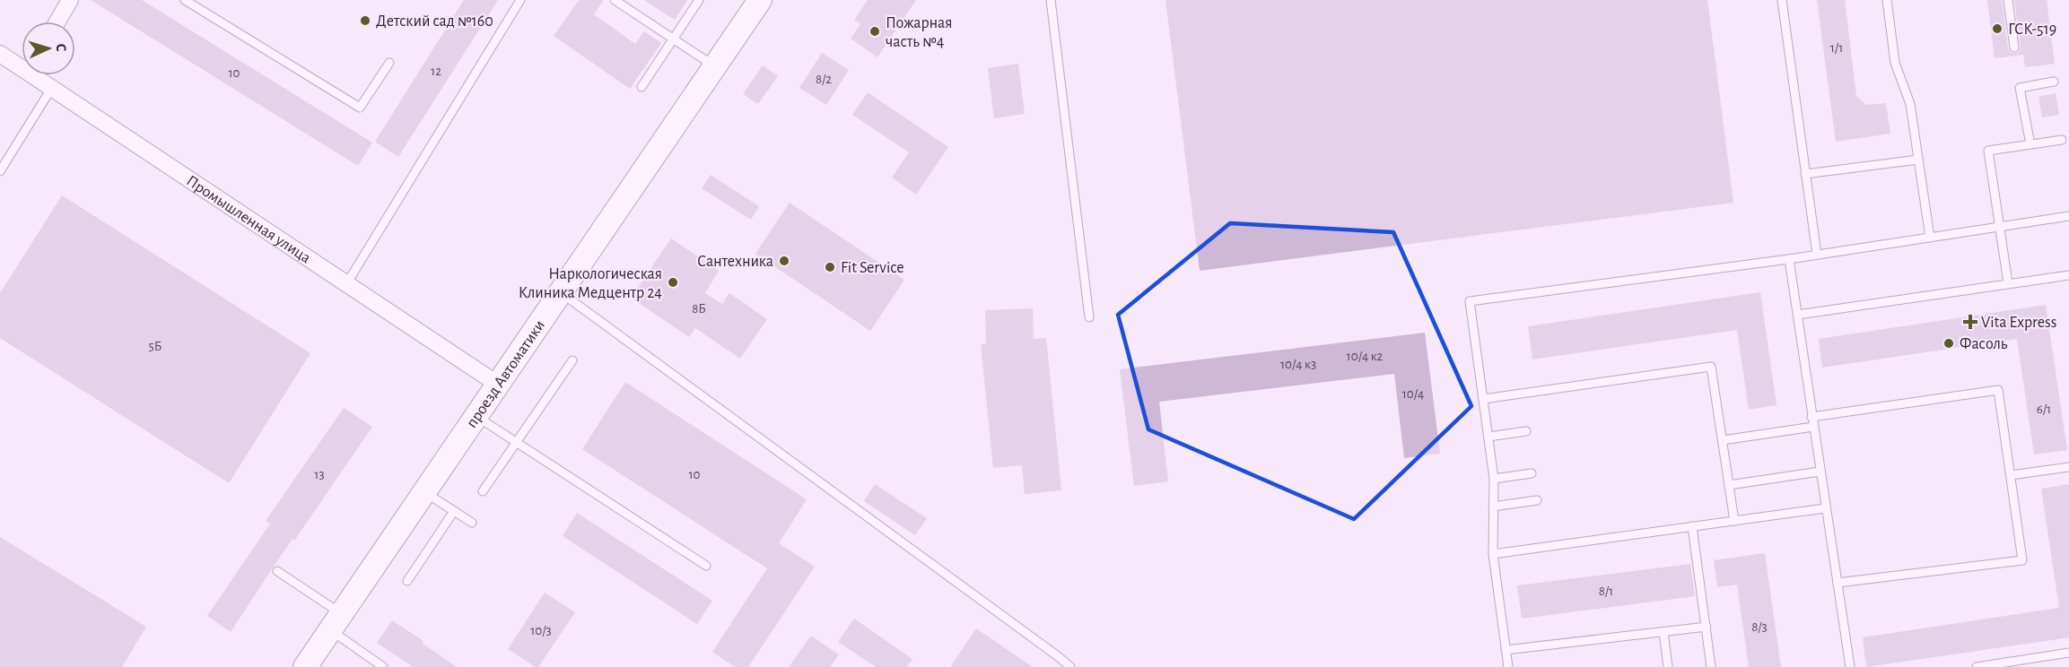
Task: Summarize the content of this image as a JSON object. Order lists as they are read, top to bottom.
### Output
{
  "streets": {
    "main road": ["проезд Автоматики"],
    "street": ["Промышленная улица"]
  },
  "crossings": [
    ["Промышленная улица", "проезд Автоматики"]
  ],
  "places": {
    "other": [
      "Детский сад №160",
      "ГСК-519",
      "Пожарная часть №4",
      "Сантехника",
      "Fit Service",
      "Наркологическая Клиника Медцентр 24",
      "Фасоль"
    ],
    "health": ["Vita Express"]
  },
  "house_numbers": [
    "1/1",
    "12",
    "10",
    "8/2",
    "8Б",
    "5Б",
    "10/4 к2",
    "10/4 к3",
    "10/4",
    "6/1",
    "13",
    "10",
    "8/1",
    "8/3",
    "10/3"
  ],
  "north": "right"
}
